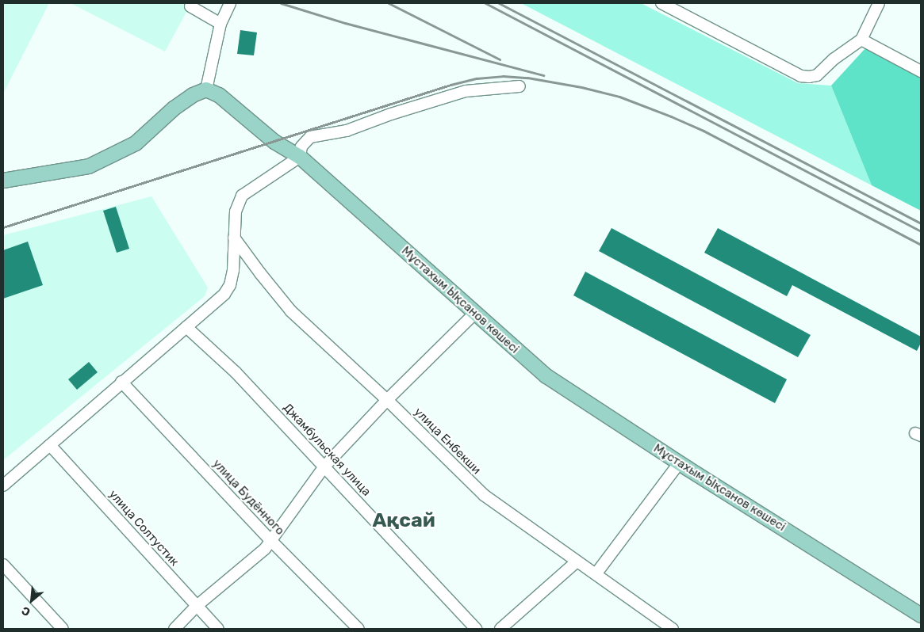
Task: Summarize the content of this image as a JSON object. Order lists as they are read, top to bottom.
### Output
{
  "streets": {
    "main road": ["Мұстахым Ықсанов көшесі"],
    "street": [
      "улица Енбекши",
      "Джамбульская улица",
      "улица Будённого",
      "улица Солтустик"
    ]
  },
  "districts": ["Ақсай"],
  "north": "bottom left"
}
